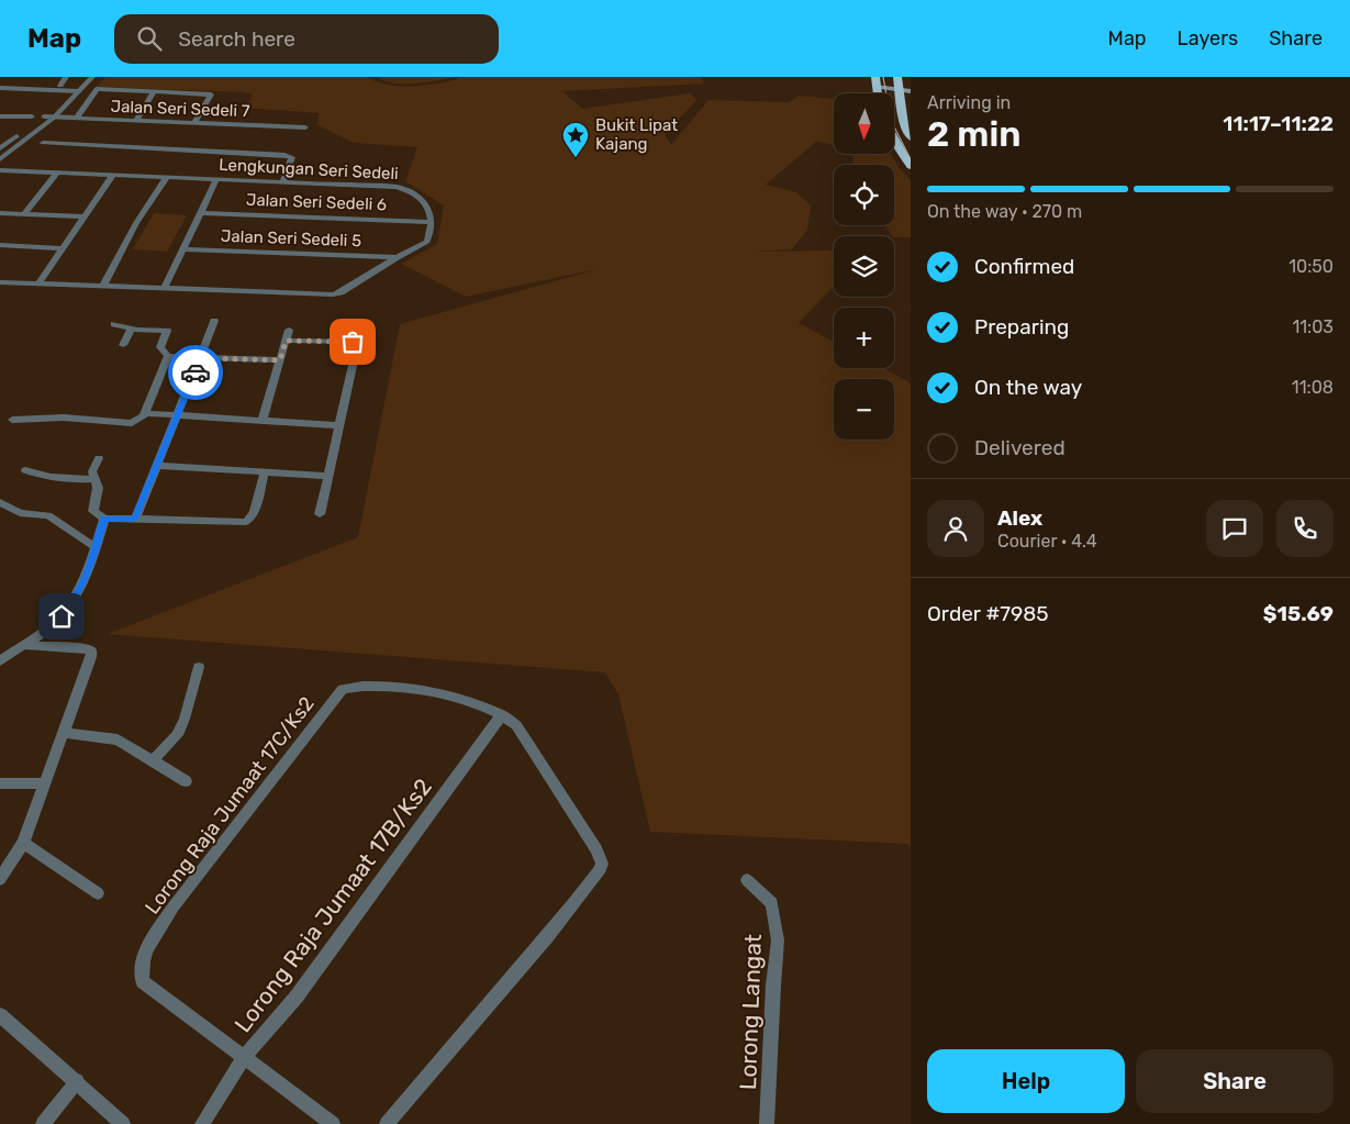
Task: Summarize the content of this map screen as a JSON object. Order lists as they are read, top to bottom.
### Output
{
  "streets": {
    "street": [
      "Jalan Seri Sedeli 7",
      "Lengkungan Seri Sedeli",
      "Jalan Seri Sedeli 6",
      "Jalan Seri Sedeli 5",
      "Lorong Raja Jumaat 17C/Ks2",
      "Lorong Raja Jumaat 17B/Ks2",
      "Lorong Langat"
    ]
  },
  "crossings": [
    ["Lengkungan Seri Sedeli", "Jalan Seri Sedeli 6"],
    ["Lorong Raja Jumaat 17C/Ks2", "Lorong Raja Jumaat 17B/Ks2"]
  ],
  "places": {
    "place": ["Bukit Lipat Kajang"]
  },
  "north": "bottom",
  "page": {
    "header": "Map",
    "search": "Search here",
    "nav": ["Map", "Layers", "Share"],
    "heading": ["2 min", "Arriving in", "11:17–11:22"],
    "panel": [
      "Alex",
      "Courier · 4.4",
      "Order #7985",
      "$15.69"
    ],
    "map_buttons": ["+", "−"],
    "bar": "On the way · 270 m",
    "list": [
      ["Confirmed", "10:50"],
      ["Preparing", "11:03"],
      ["On the way", "11:08"],
      "Delivered"
    ],
    "buttons": ["Help", "Share"]
  }
}
